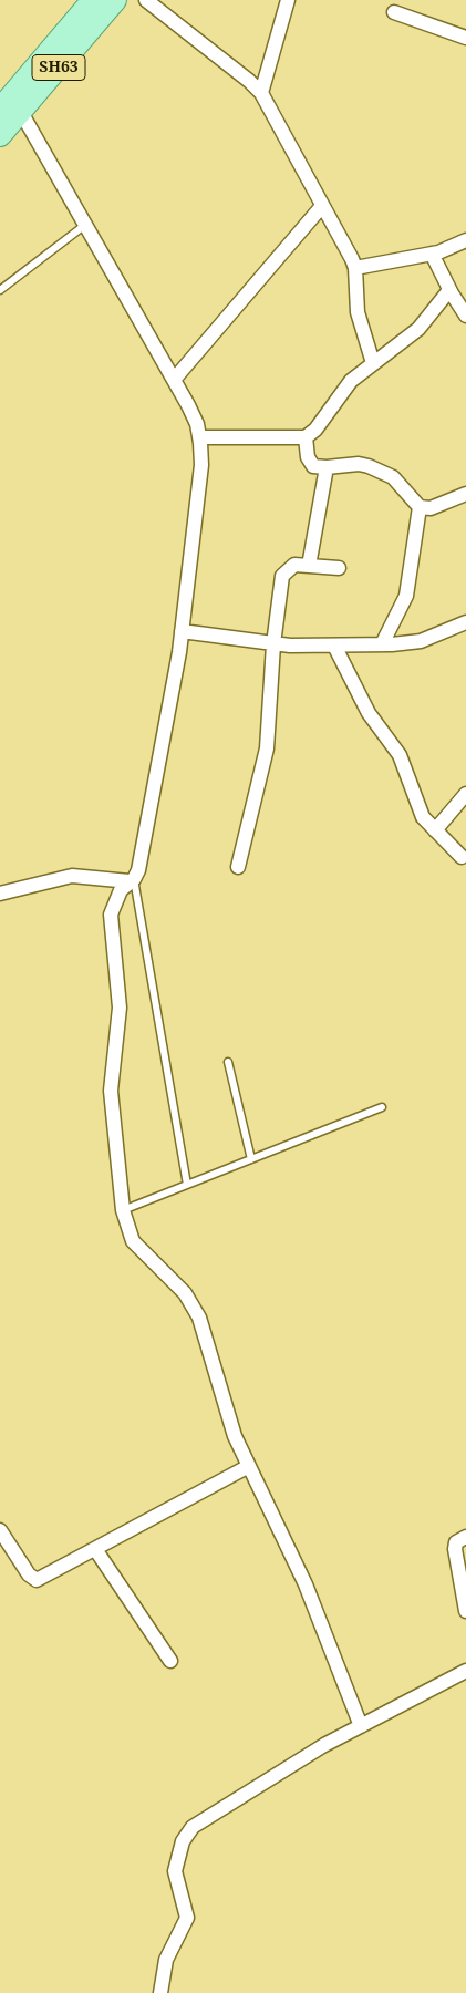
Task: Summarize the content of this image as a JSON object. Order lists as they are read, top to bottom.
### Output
{
  "streets": {
    "main road": ["SH63"]
  }
}
